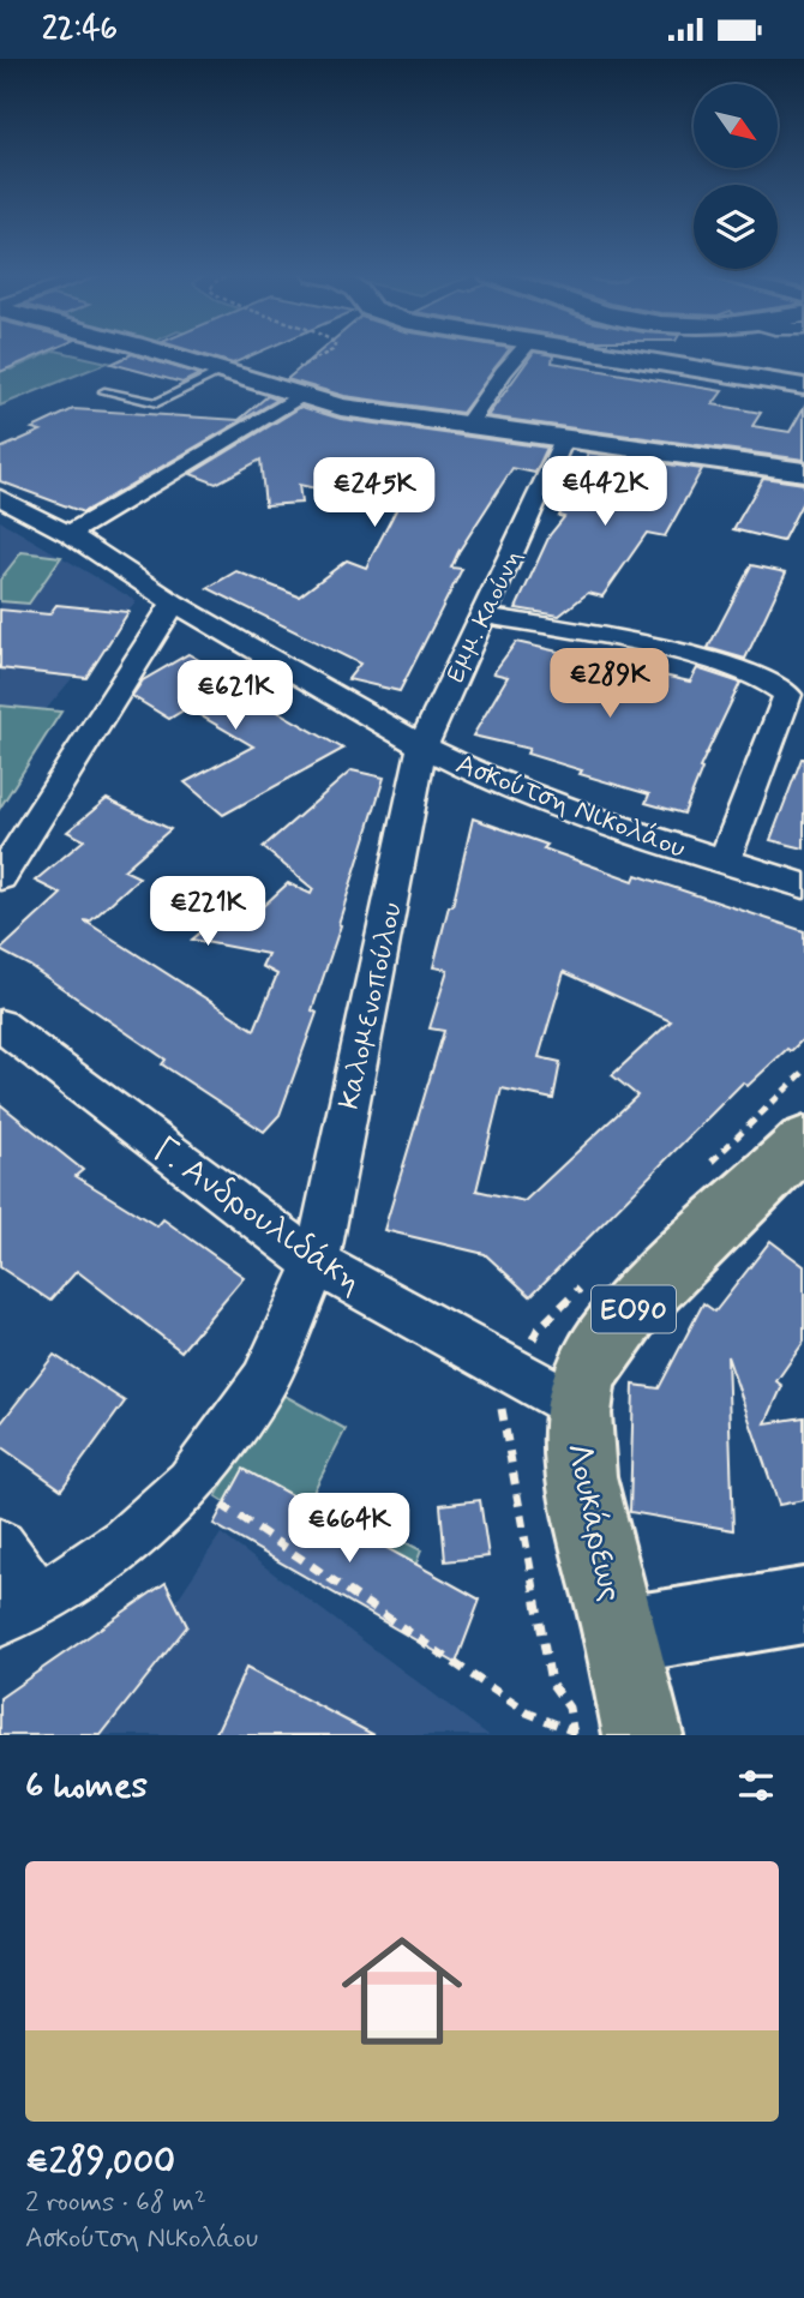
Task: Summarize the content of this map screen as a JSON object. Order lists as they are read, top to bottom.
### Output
{
  "streets": {
    "main road": ["ΕΟ90", "Λουκάρεως"],
    "street": [
      "Εμμ. Καούνη",
      "Ασκούτση Νικολάου",
      "Καλομενοπούλου",
      "Γ. Ανδρουλιδάκη"
    ]
  },
  "crossings": [
    ["Εμμ. Καούνη", "Ασκούτση Νικολάου"],
    ["Εμμ. Καούνη", "Καλομενοπούλου"],
    ["Ασκούτση Νικολάου", "Καλομενοπούλου"],
    ["Καλομενοπούλου", "Γ. Ανδρουλιδάκη"],
    ["Γ. Ανδρουλιδάκη", "Λουκάρεως"]
  ],
  "north": "bottom right",
  "page": {
    "status": "22:46",
    "price": [
      "€442K",
      "€245K",
      "€289K",
      "€621K",
      "€221K",
      "€664K"
    ],
    "heading": "6 homes",
    "list": [
      {
        "name": "€289,000",
        "note": "2 rooms · 68 m² · Ασκούτση Νικολάου"
      }
    ]
  }
}
